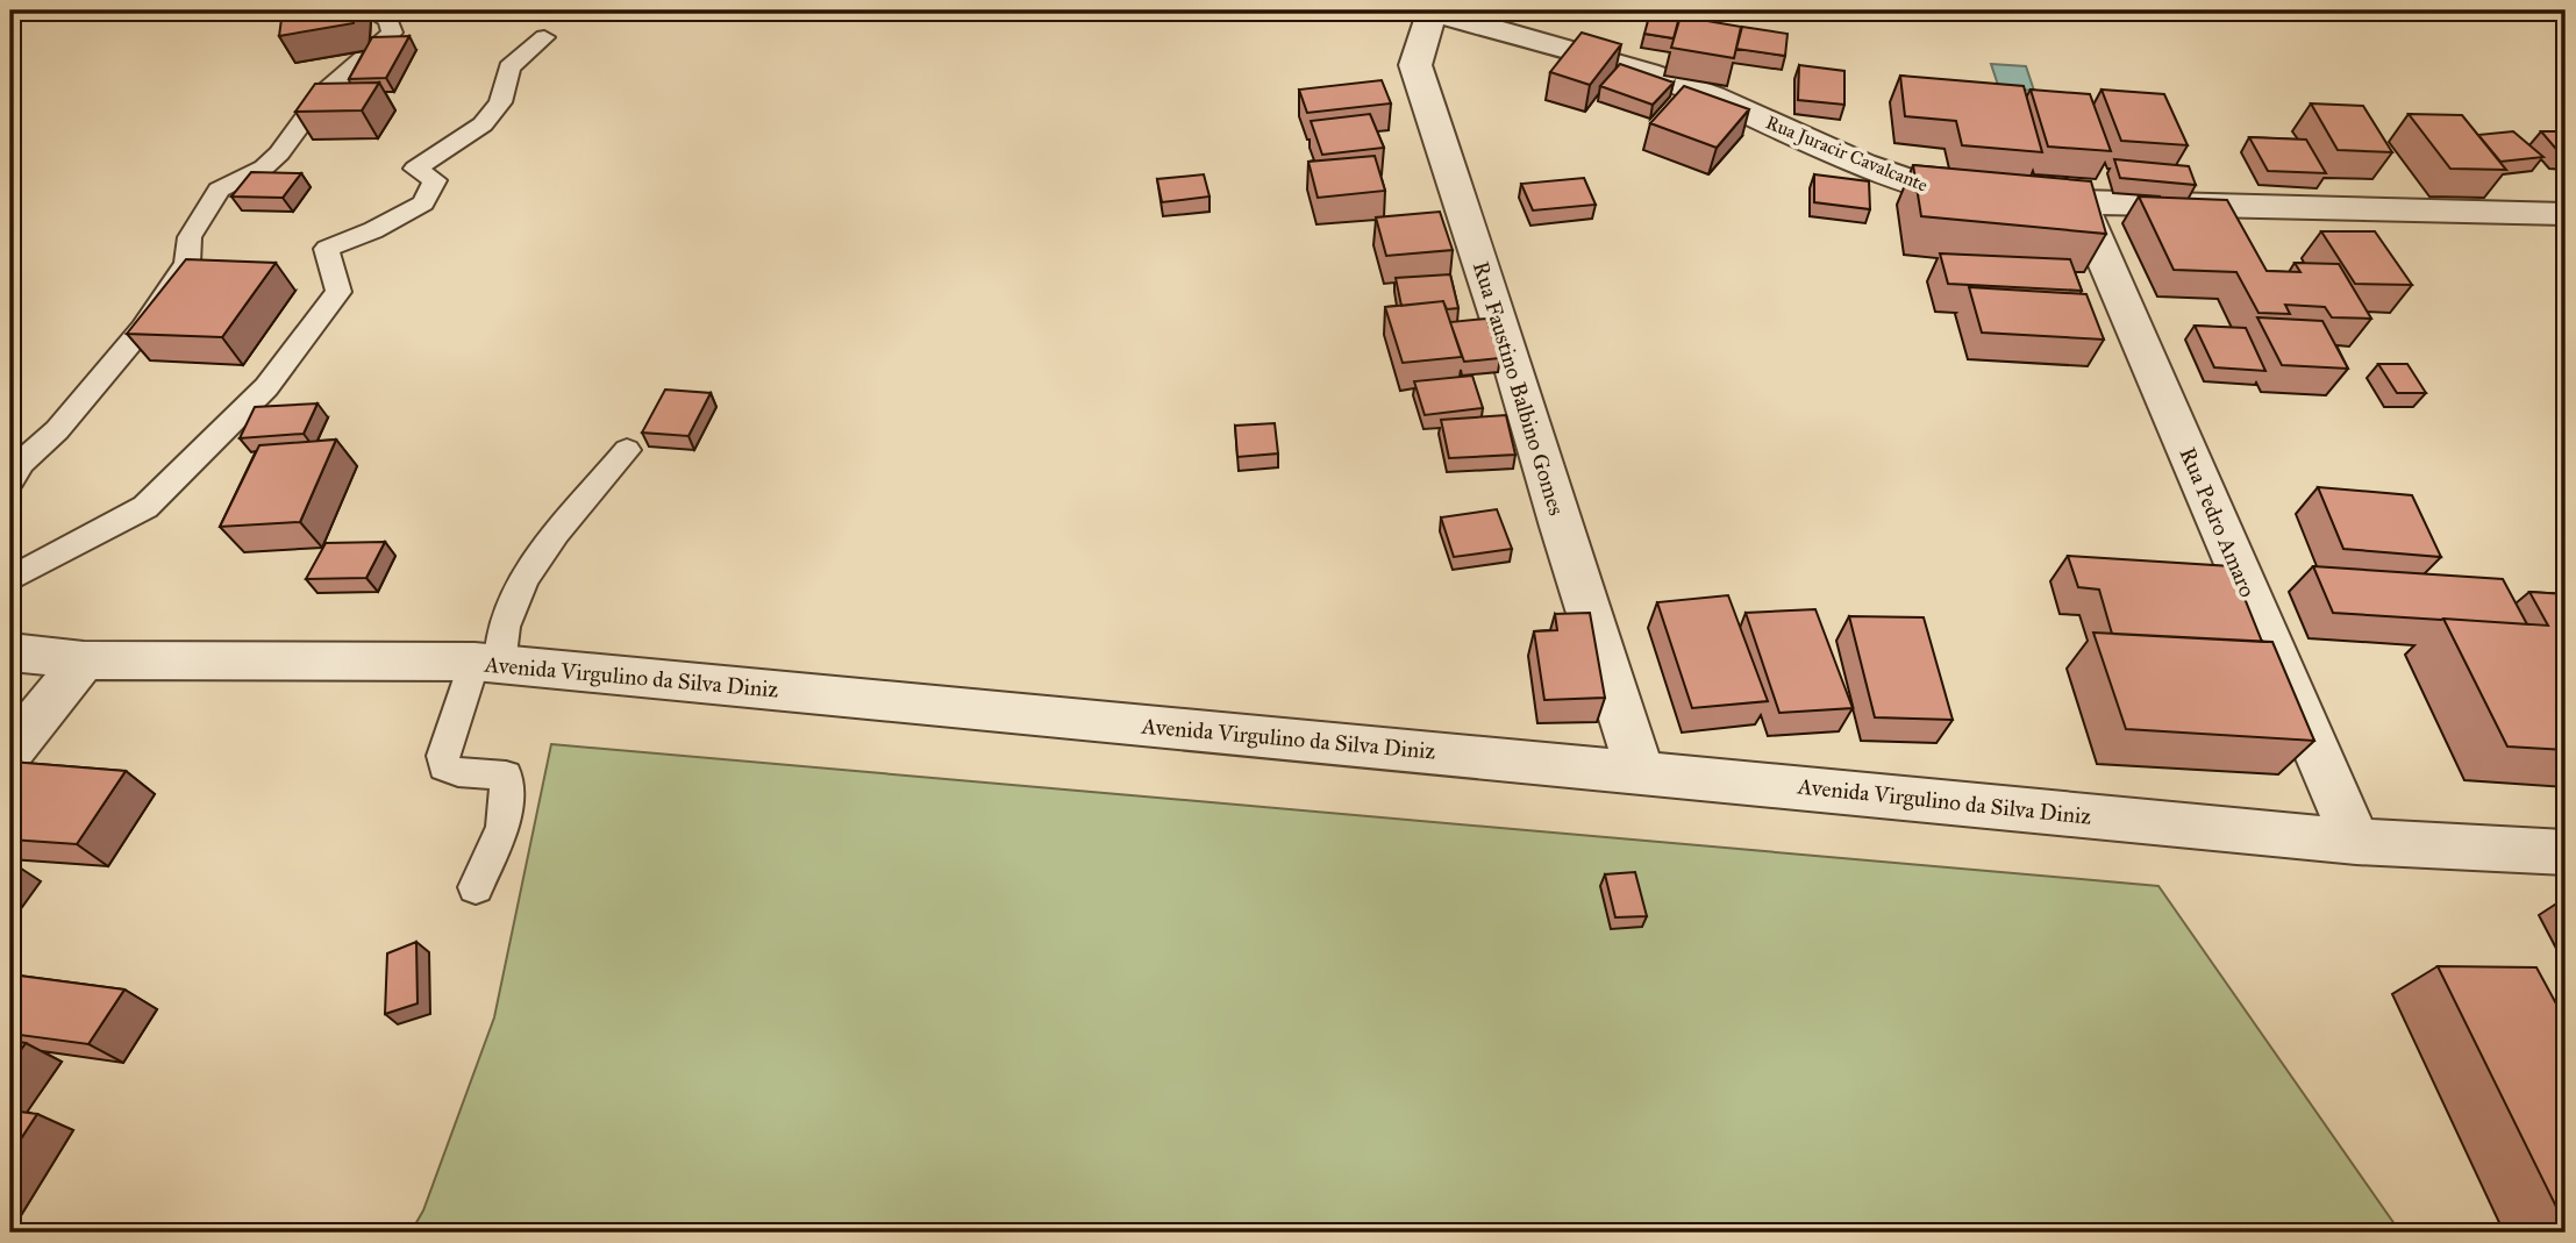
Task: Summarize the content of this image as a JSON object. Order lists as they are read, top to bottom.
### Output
{
  "streets": {
    "street": [
      "Rua Juracir Cavalcante",
      "Rua Faustino Balbino Gomes",
      "Rua Pedro Amaro",
      "Avenida Virgulino da Silva Diniz"
    ]
  },
  "crossings": [
    ["Rua Juracir Cavalcante", "Rua Faustino Balbino Gomes"],
    ["Rua Juracir Cavalcante", "Rua Pedro Amaro"],
    ["Rua Faustino Balbino Gomes", "Avenida Virgulino da Silva Diniz"],
    ["Rua Pedro Amaro", "Avenida Virgulino da Silva Diniz"]
  ]
}
